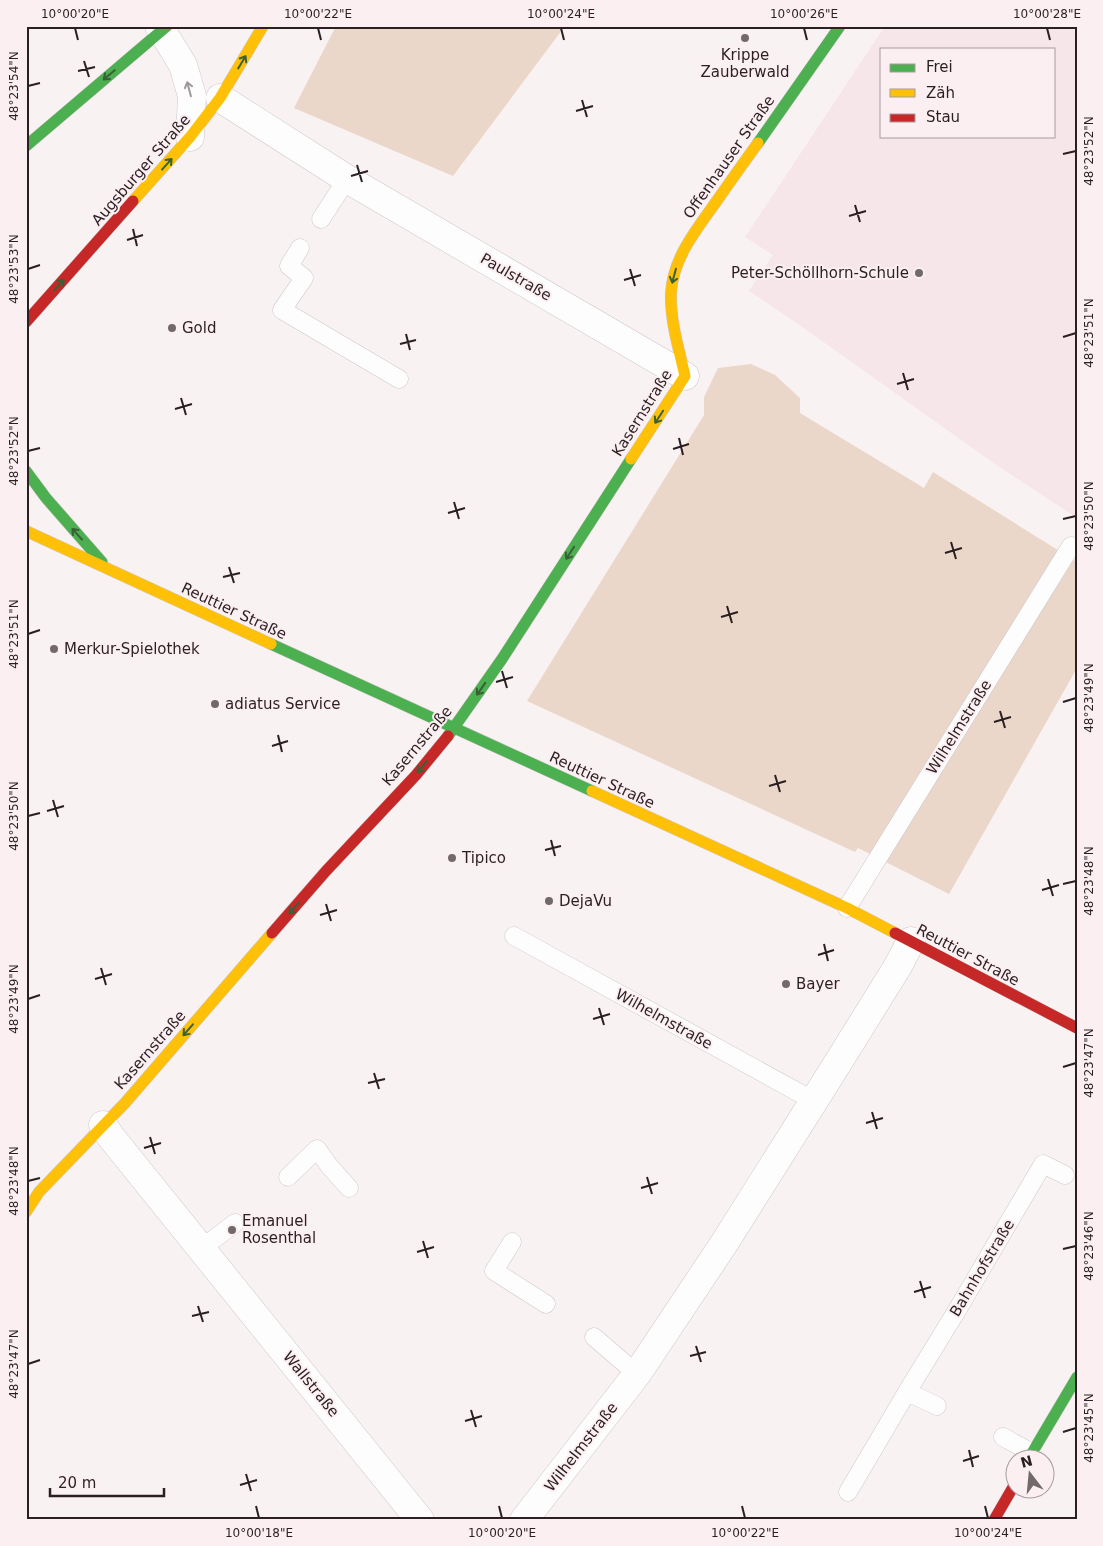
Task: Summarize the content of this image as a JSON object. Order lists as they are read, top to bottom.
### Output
{
  "streets": {
    "street": [
      "Offenhauser Straße",
      "Augsburger Straße",
      "Paulstraße",
      "Kasernstraße",
      "Reuttier Straße",
      "Wilhelmstraße",
      "Wallstraße"
    ],
    "lane": ["Bahnhofstraße"]
  },
  "crossings": [
    ["Offenhauser Straße", "Kasernstraße"],
    ["Augsburger Straße", "Paulstraße"],
    ["Paulstraße", "Kasernstraße"],
    ["Kasernstraße", "Reuttier Straße"],
    ["Kasernstraße", "Wallstraße"],
    ["Reuttier Straße", "Wilhelmstraße"]
  ],
  "one_way": ["Augsburger Straße", "Kasernstraße"],
  "places": [
    "Krippe Zauberwald",
    "Peter-Schöllhorn-Schule",
    "Gold",
    "Merkur-Spielothek",
    "adiatus Service",
    "Tipico",
    "DejaVu",
    "Bayer",
    "Emanuel Rosenthal"
  ],
  "legend": ["Frei", "Zäh", "Stau"],
  "scale_bar": "20 m",
  "north": "top",
  "coordinates": [
    "10°00'20\"E",
    "10°00'22\"E",
    "10°00'24\"E",
    "10°00'26\"E",
    "10°00'28\"E",
    "48°23'54\"N",
    "48°23'52\"N",
    "48°23'53\"N",
    "48°23'51\"N",
    "48°23'50\"N",
    "48°23'49\"N",
    "48°23'48\"N",
    "48°23'47\"N",
    "48°23'46\"N",
    "48°23'45\"N",
    "10°00'18\"E"
  ]
}
